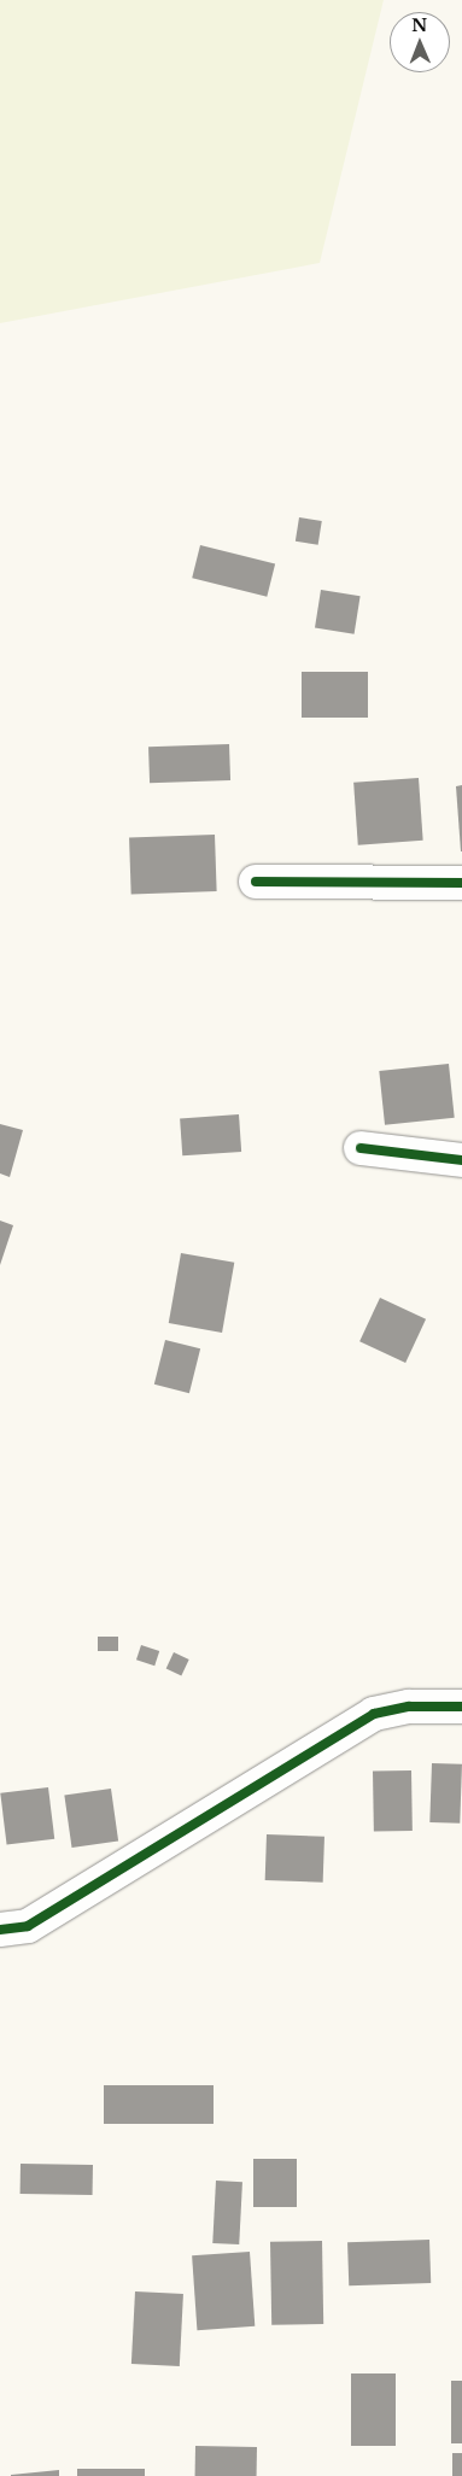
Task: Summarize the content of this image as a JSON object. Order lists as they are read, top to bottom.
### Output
{
  "north": "top"
}
